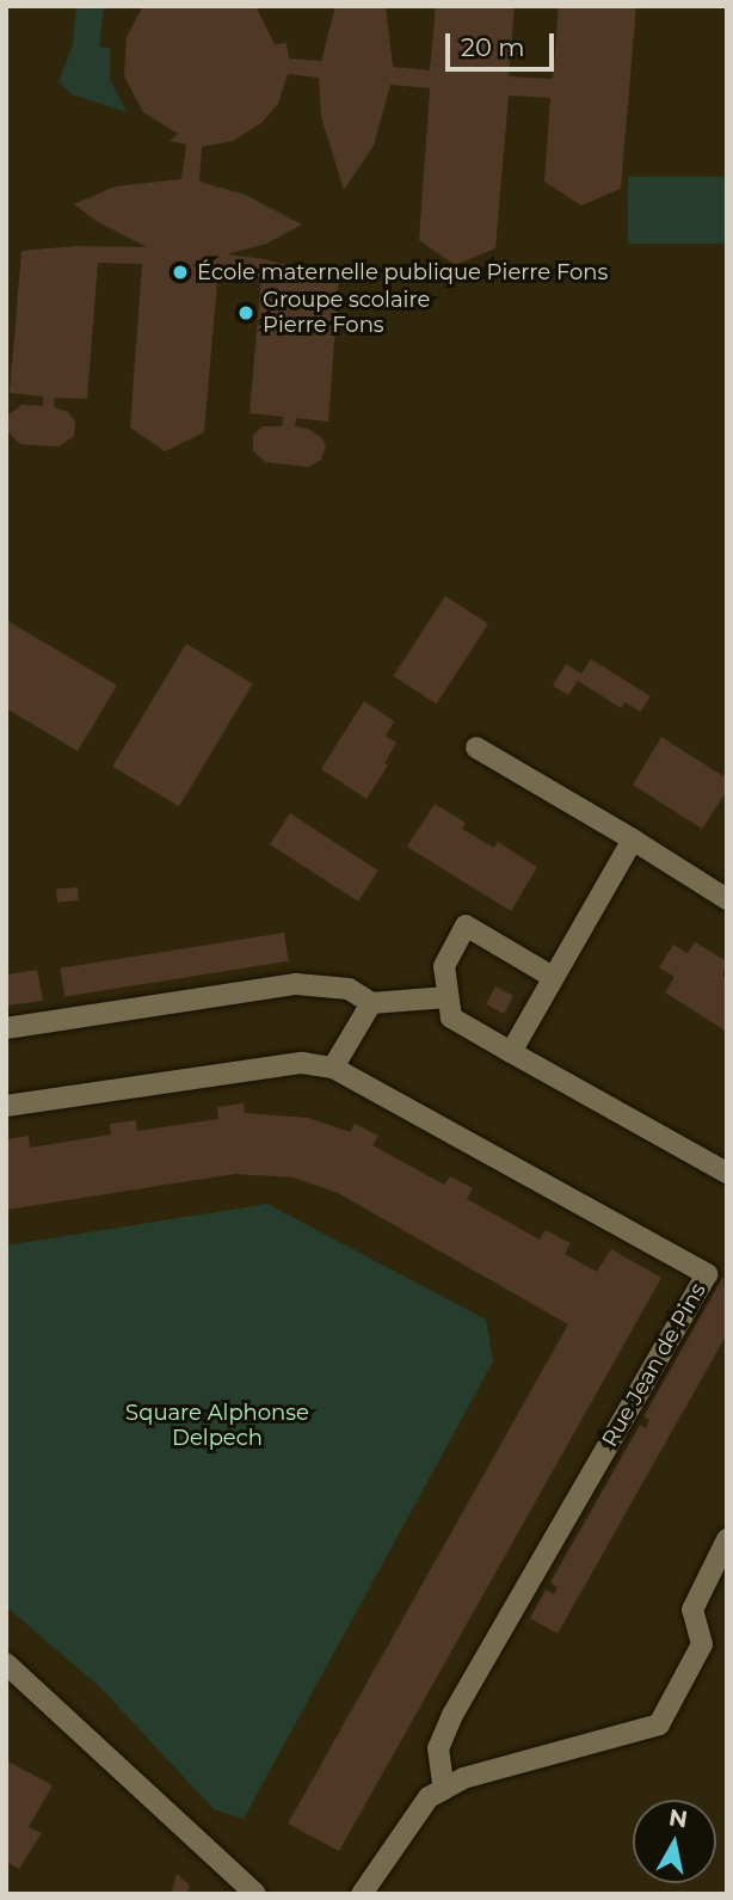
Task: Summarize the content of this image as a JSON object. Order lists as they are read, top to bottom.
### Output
{
  "streets": {
    "street": ["Rue Jean de Pins"]
  },
  "parks": ["Square Alphonse Delpech"],
  "places": ["École maternelle publique Pierre Fons", "Groupe scolaire Pierre Fons"],
  "scale_bar": "20 m",
  "north": "top"
}
